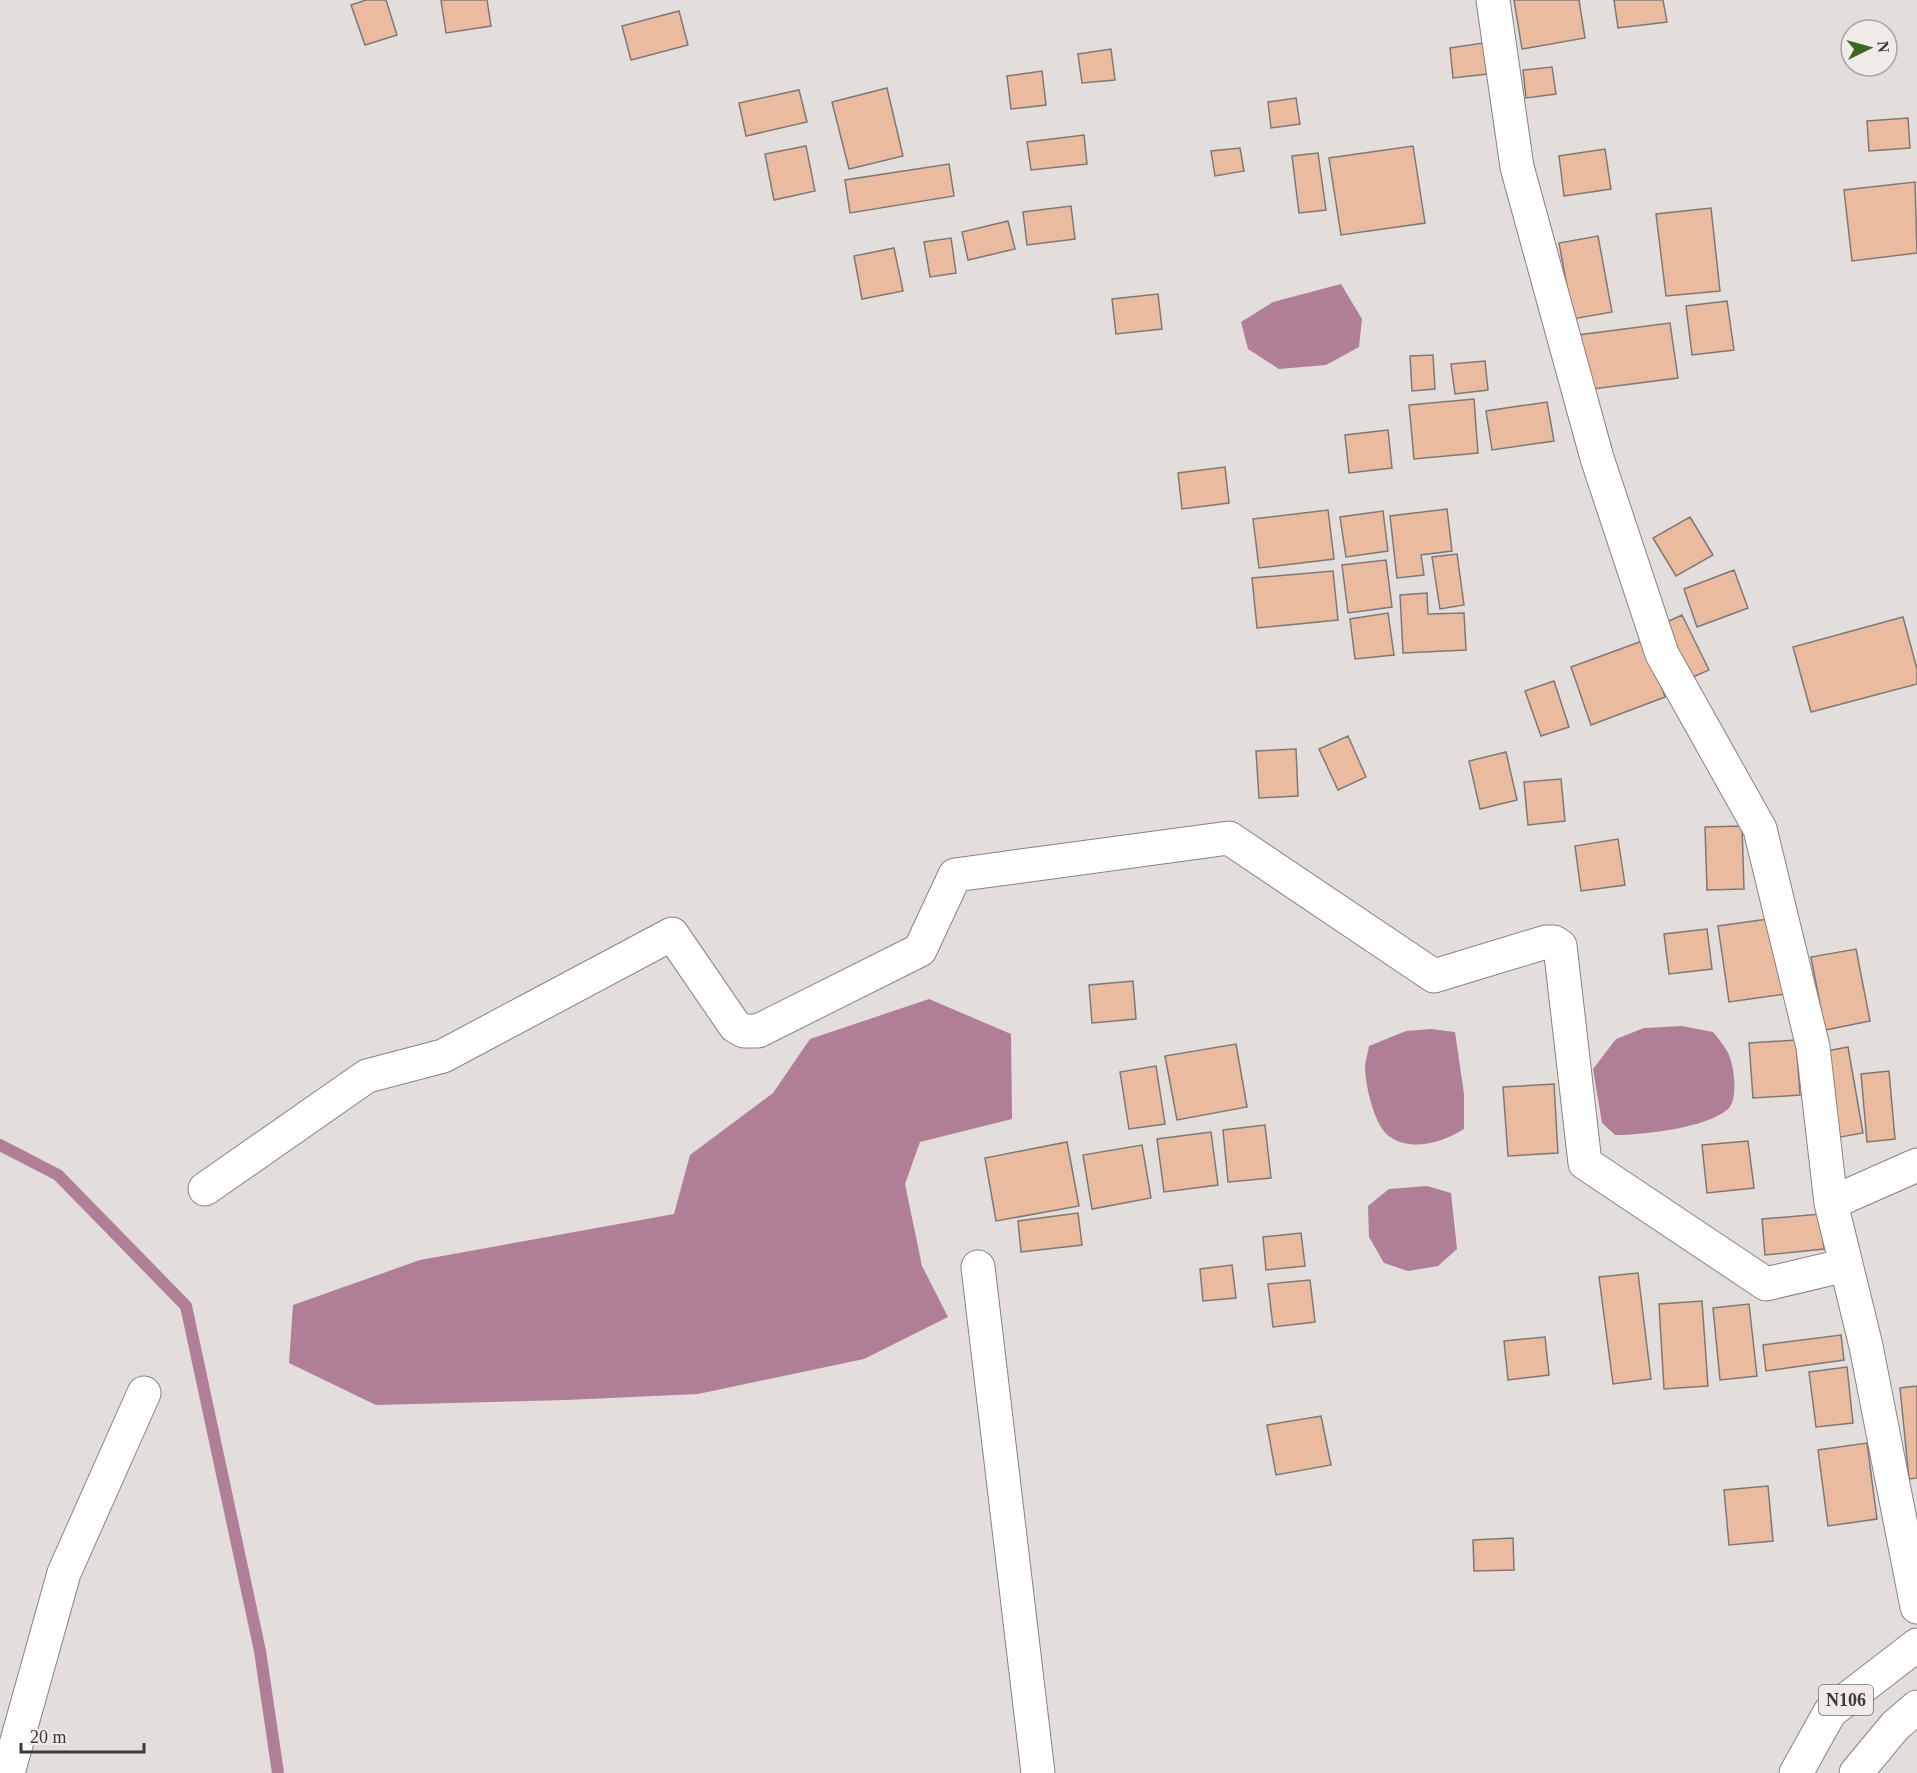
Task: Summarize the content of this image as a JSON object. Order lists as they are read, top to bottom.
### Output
{
  "streets": {
    "main road": ["N106"]
  },
  "scale_bar": "20 m",
  "north": "right"
}
